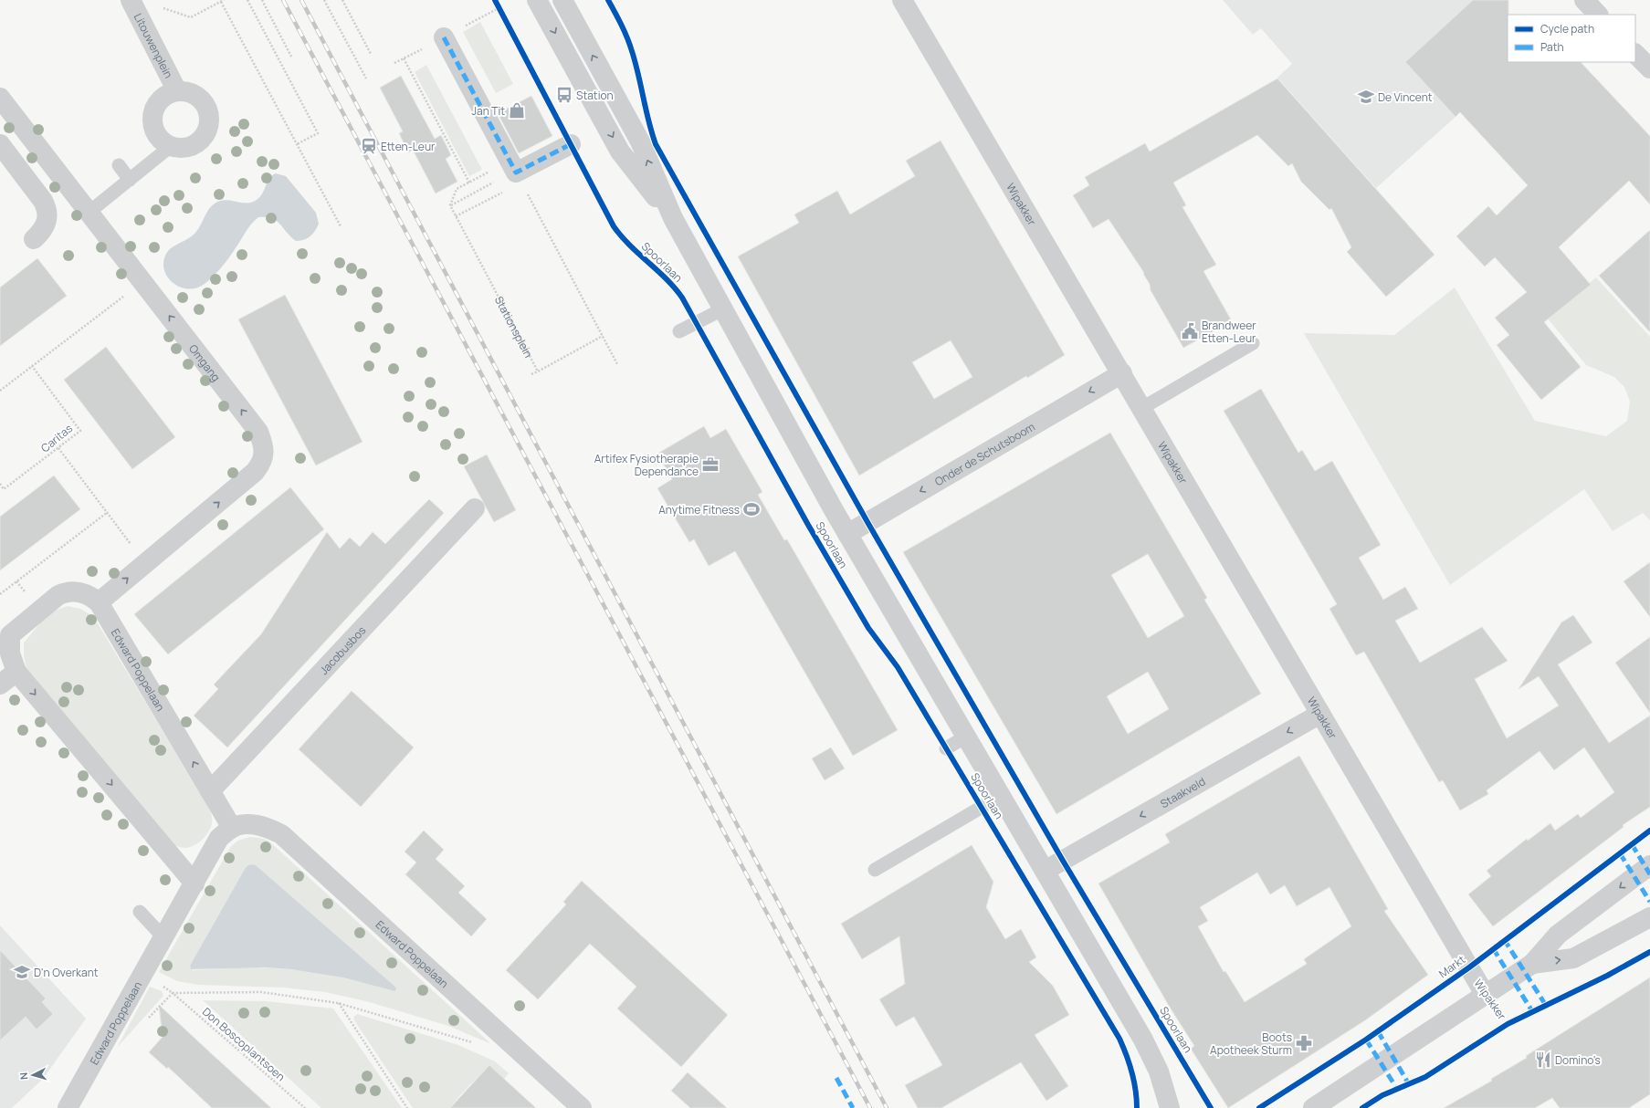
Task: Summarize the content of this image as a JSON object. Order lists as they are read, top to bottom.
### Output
{
  "streets": {
    "street": [
      "Litouwenplein",
      "Wipakker",
      "Spoorlaan",
      "Omgang",
      "Onder de Schutsboom",
      "Jacobusbos",
      "Edward Poppelaan",
      "Staakveld"
    ],
    "path": ["Stationsplein", "Caritas", "Don Boscoplantsoen"],
    "cycle path": ["Markt"]
  },
  "crossings": [
    ["Wipakker", "Onder de Schutsboom"],
    ["Wipakker", "Staakveld"],
    ["Spoorlaan", "Onder de Schutsboom"],
    ["Spoorlaan", "Staakveld"],
    ["Omgang", "Edward Poppelaan"],
    ["Jacobusbos", "Edward Poppelaan"],
    ["Edward Poppelaan", "Don Boscoplantsoen"]
  ],
  "one_way": ["Onder de Schutsboom", "Staakveld"],
  "places": {
    "bus stop": ["Station"],
    "school or university": ["De Vincent", "D'n Overkant"],
    "shop": ["Jan Tit"],
    "station": ["Etten-Leur"],
    "public building": ["Brandweer Etten-Leur"],
    "office": ["Artifex Fysiotherapie Dependance"],
    "sports": ["Anytime Fitness"],
    "pharmacy": ["Boots Apotheek Sturm"],
    "restaurant": ["Domino's"]
  },
  "legend": ["Cycle path", "Path"],
  "north": "left"
}
